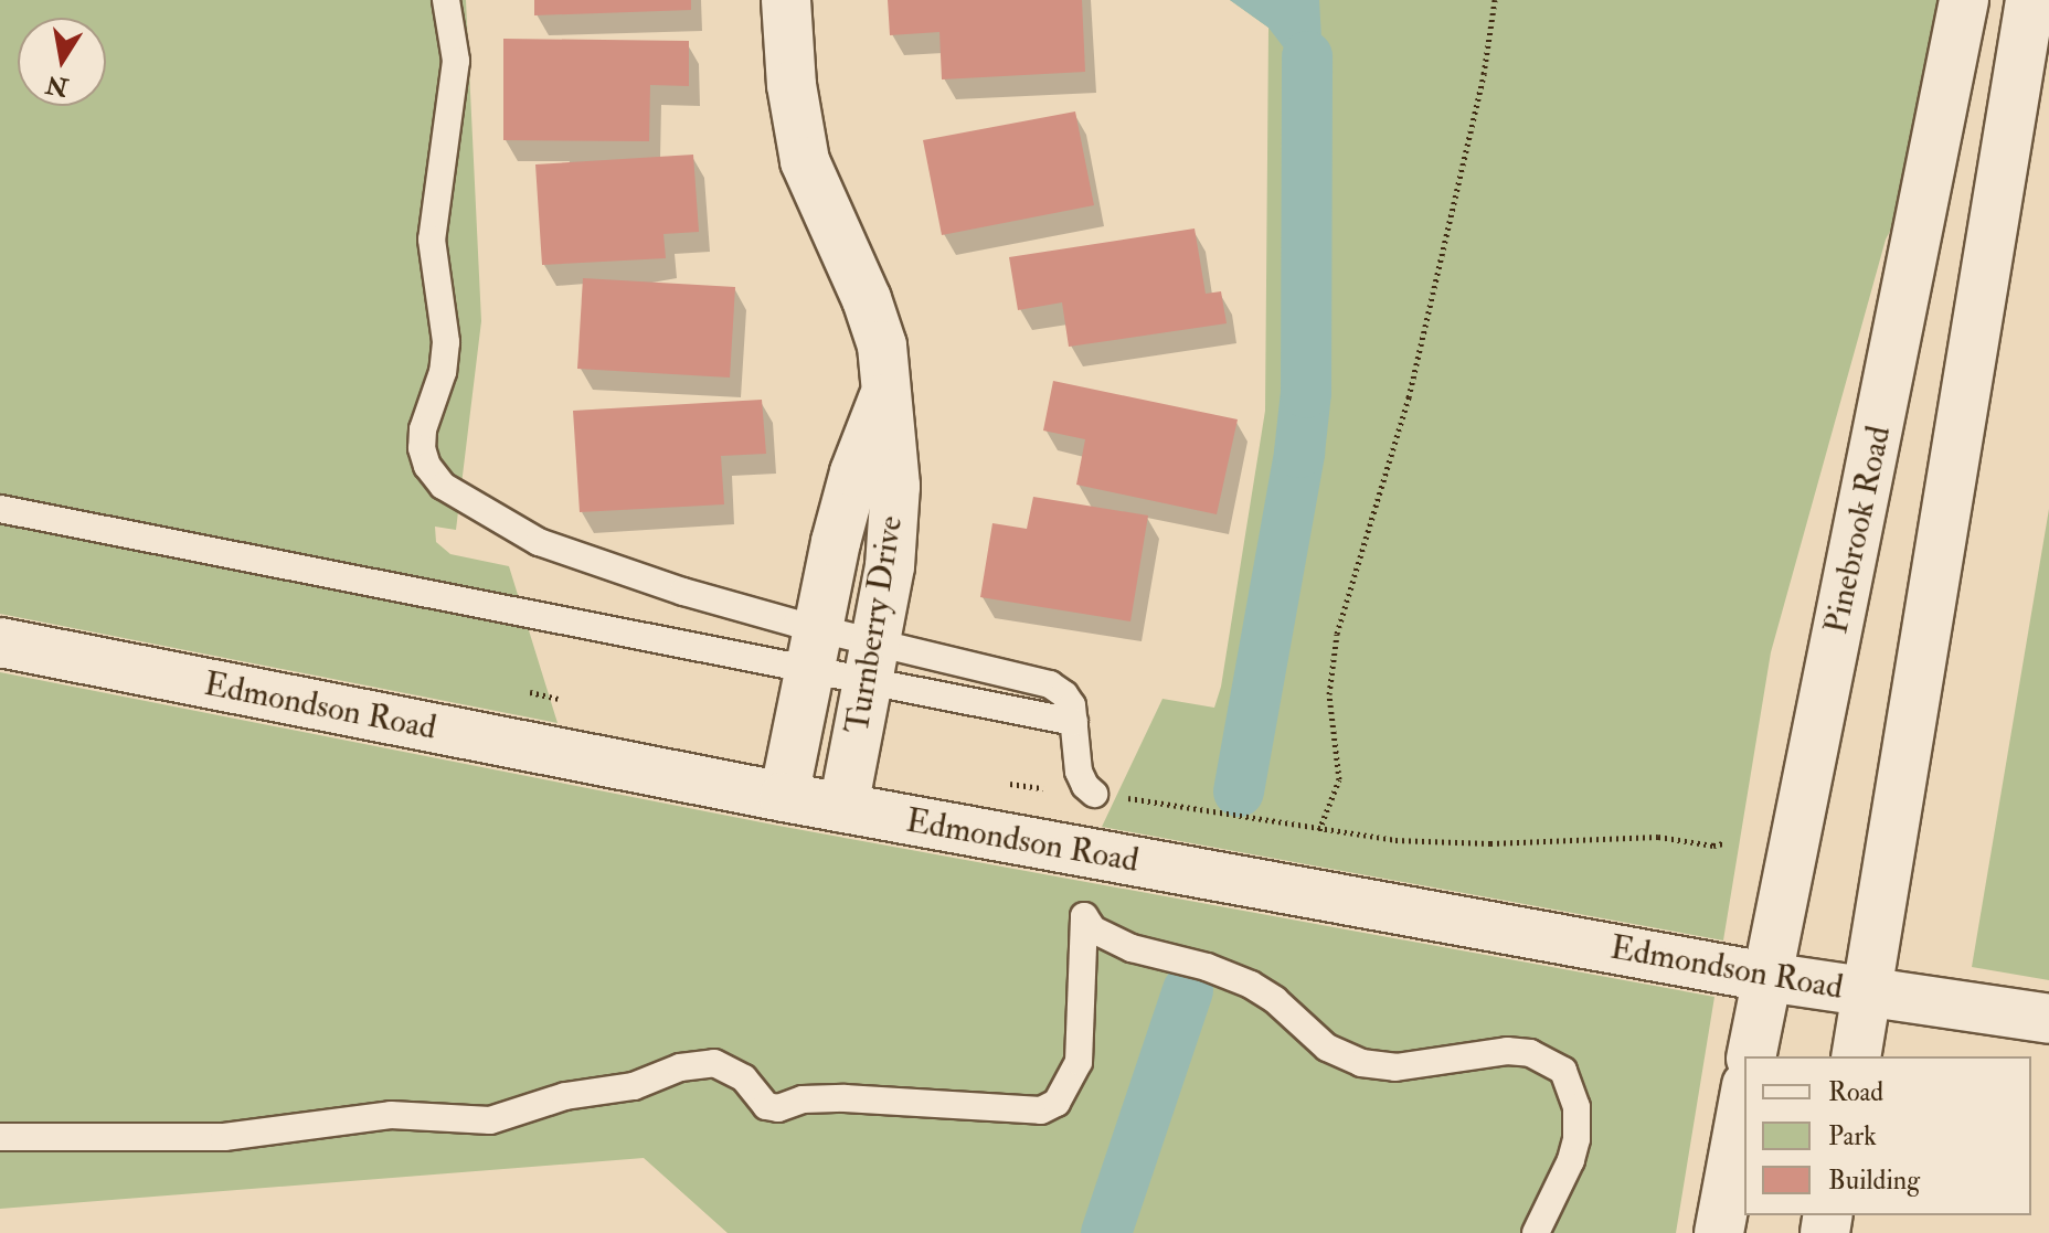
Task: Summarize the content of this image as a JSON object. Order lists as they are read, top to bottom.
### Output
{
  "streets": {
    "street": ["Pinebrook Road", "Turnberry Drive", "Edmondson Road"]
  },
  "crossings": [
    ["Pinebrook Road", "Edmondson Road"],
    ["Turnberry Drive", "Edmondson Road"]
  ],
  "legend": ["Road", "Park", "Building"],
  "north": "bottom"
}
